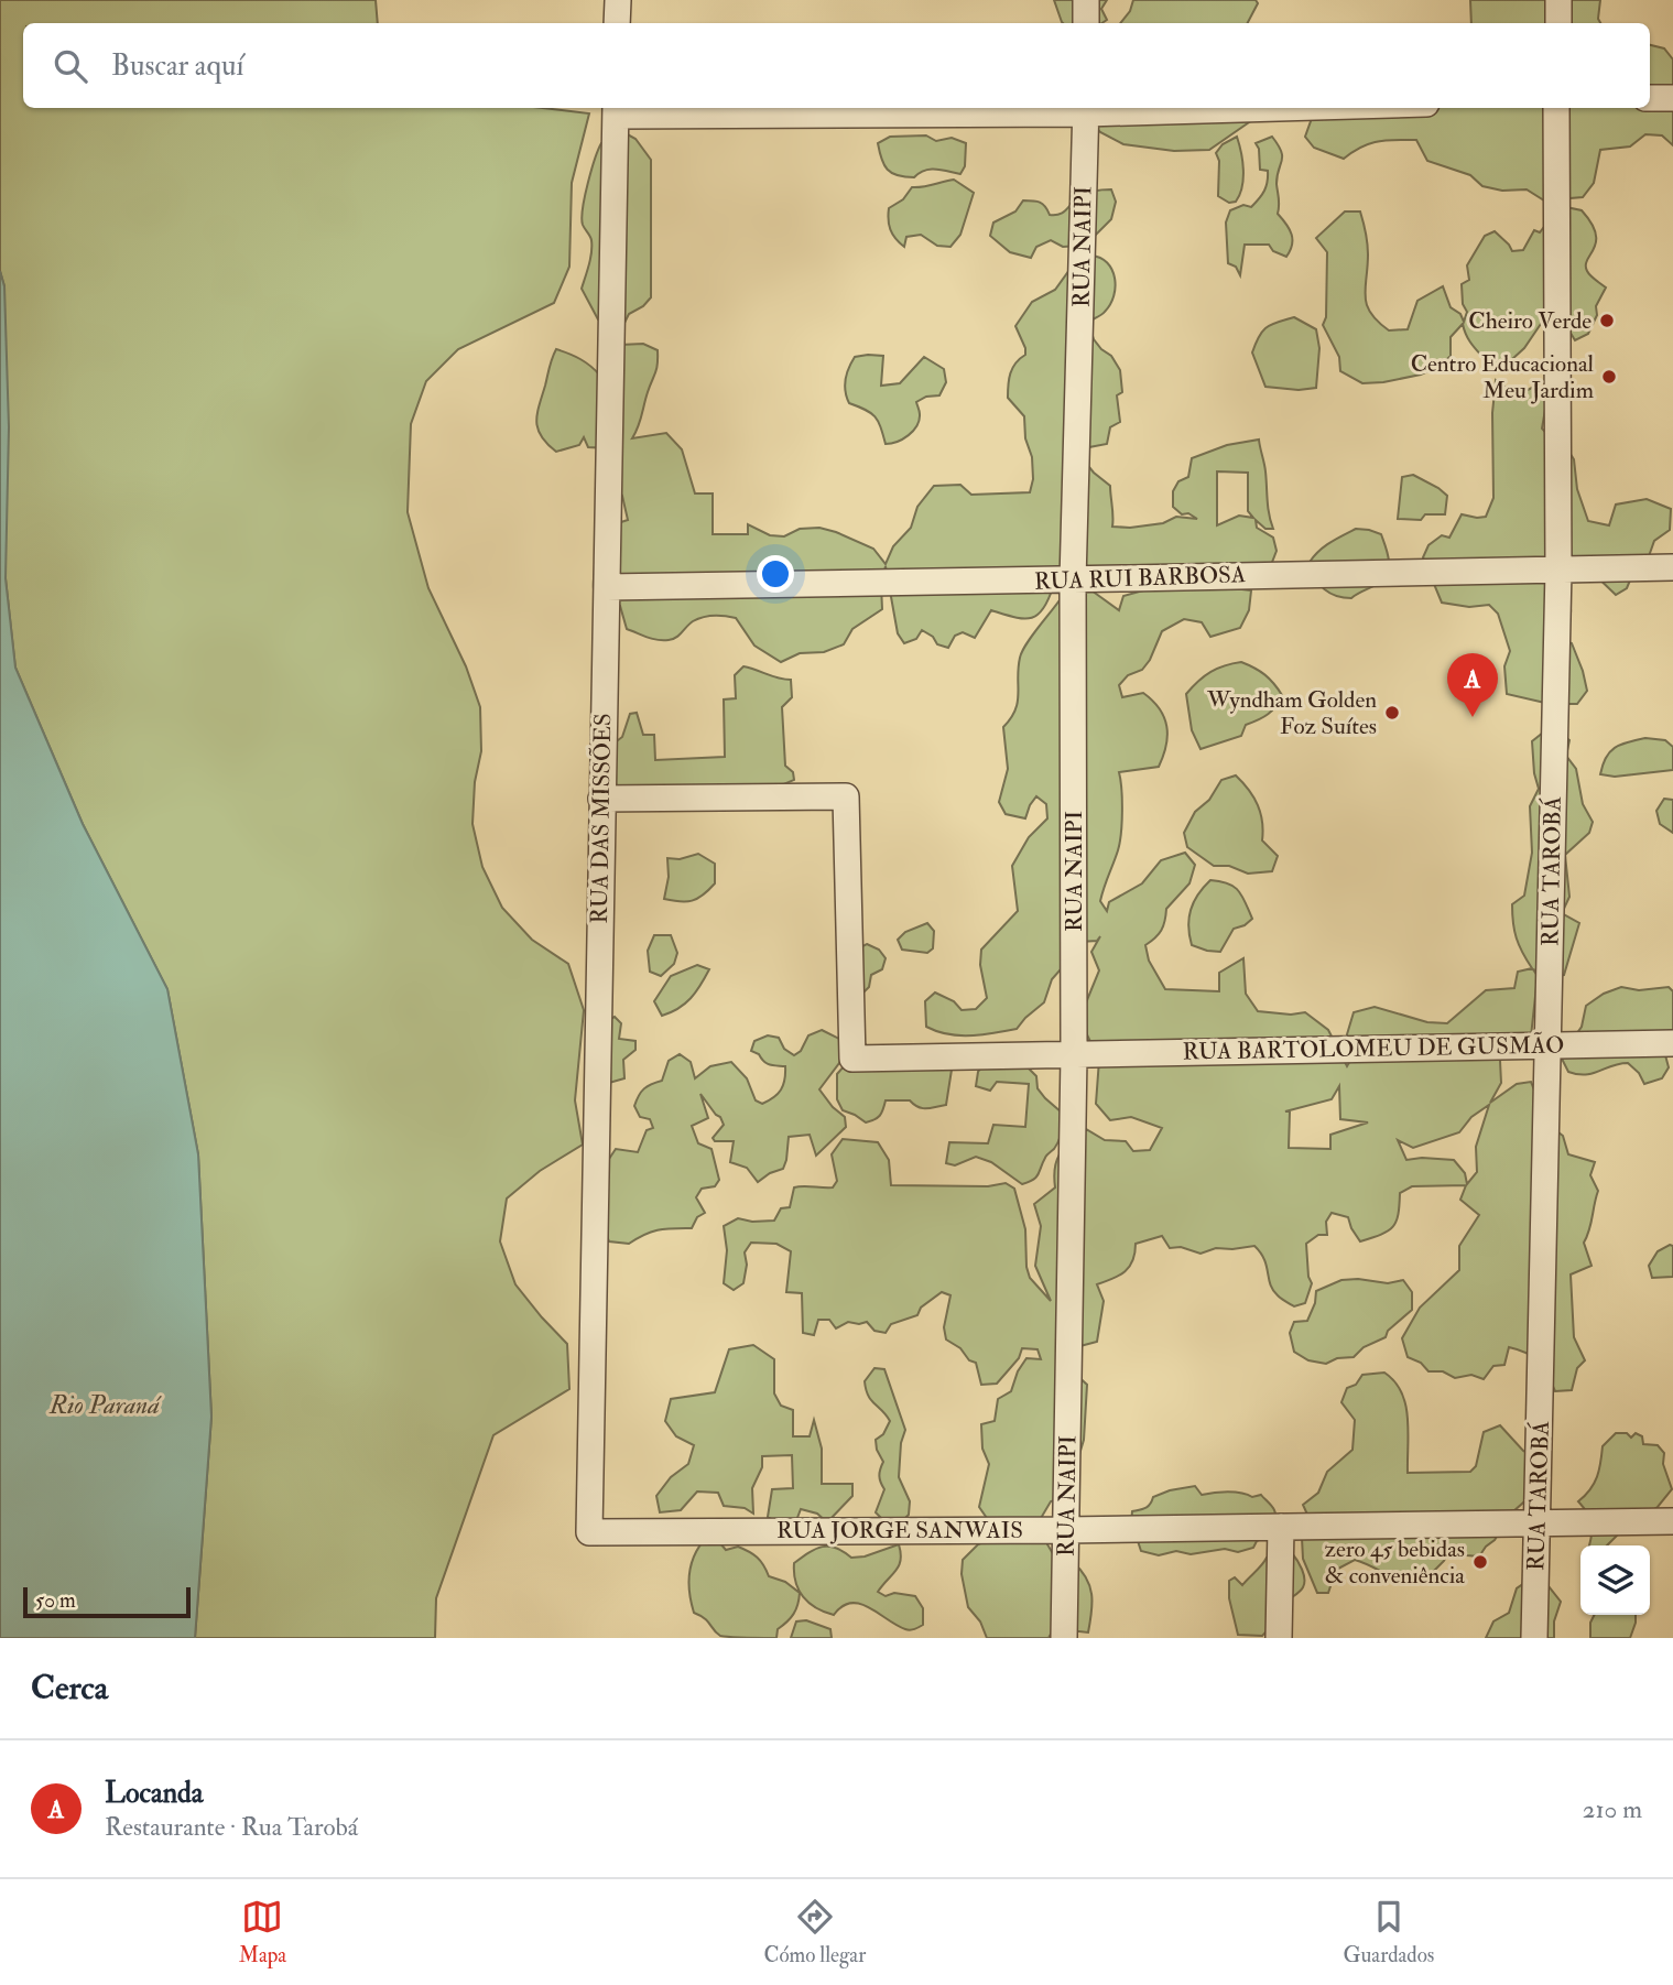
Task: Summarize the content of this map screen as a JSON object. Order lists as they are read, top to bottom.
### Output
{
  "streets": {
    "street": [
      "RUA NAIPI",
      "RUA RUI BARBOSA",
      "RUA DAS MISSÕES",
      "RUA TAROBÁ",
      "RUA BARTOLOMEU DE GUSMÃO",
      "RUA JORGE SANWAIS"
    ]
  },
  "crossings": [
    ["RUA NAIPI", "RUA RUI BARBOSA"],
    ["RUA NAIPI", "RUA BARTOLOMEU DE GUSMÃO"],
    ["RUA NAIPI", "RUA JORGE SANWAIS"],
    ["RUA RUI BARBOSA", "RUA DAS MISSÕES"],
    ["RUA RUI BARBOSA", "RUA TAROBÁ"],
    ["RUA DAS MISSÕES", "RUA BARTOLOMEU DE GUSMÃO"],
    ["RUA DAS MISSÕES", "RUA JORGE SANWAIS"],
    ["RUA TAROBÁ", "RUA BARTOLOMEU DE GUSMÃO"],
    ["RUA TAROBÁ", "RUA JORGE SANWAIS"]
  ],
  "water": ["Rio Paraná"],
  "places": [
    "Cheiro Verde",
    "Centro Educacional Meu Jardim",
    "Wyndham Golden Foz Suítes",
    "zero 45 bebidas & conveniência"
  ],
  "scale_bar": "50 m",
  "page": {
    "search": "Buscar aquí",
    "pins": "A",
    "scale": "50 m",
    "heading": "Cerca",
    "list": [
      {
        "mark": "A",
        "name": "Locanda",
        "note": "Restaurante · Rua Tarobá",
        "value": "210 m"
      }
    ],
    "nav": ["Mapa", "Cómo llegar", "Guardados"]
  }
}
